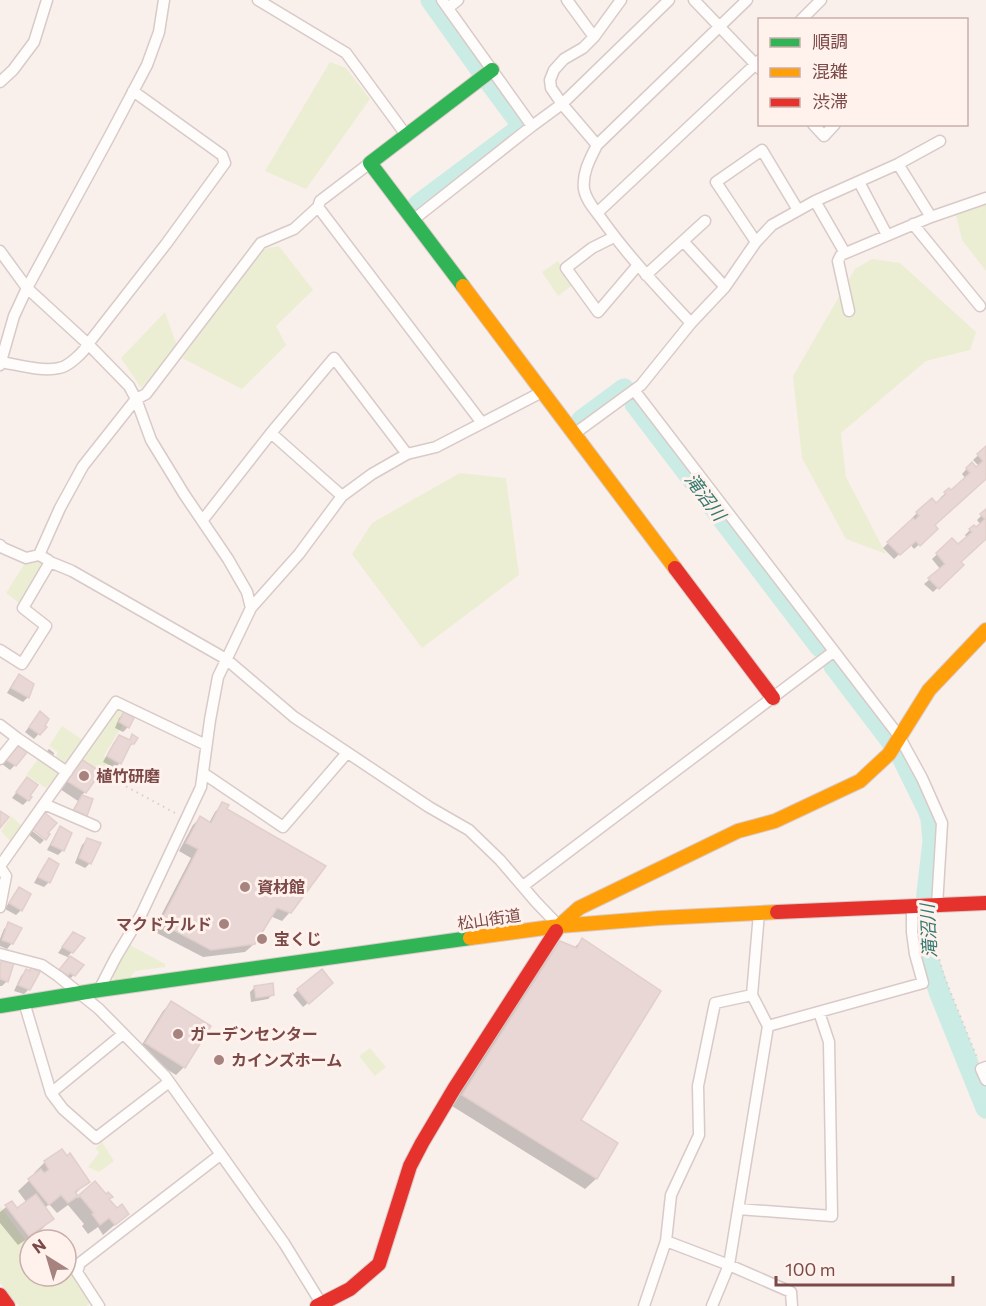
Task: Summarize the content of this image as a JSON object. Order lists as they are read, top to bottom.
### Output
{
  "streets": {
    "street": ["松山街道"]
  },
  "water": ["滝沼川"],
  "places": [
    "植竹研磨",
    "資材館",
    "マクドナルド",
    "宝くじ",
    "ガーデンセンター",
    "カインズホーム"
  ],
  "legend": ["順調", "混雑", "渋滞"],
  "scale_bar": "100 m",
  "north": "top left"
}
